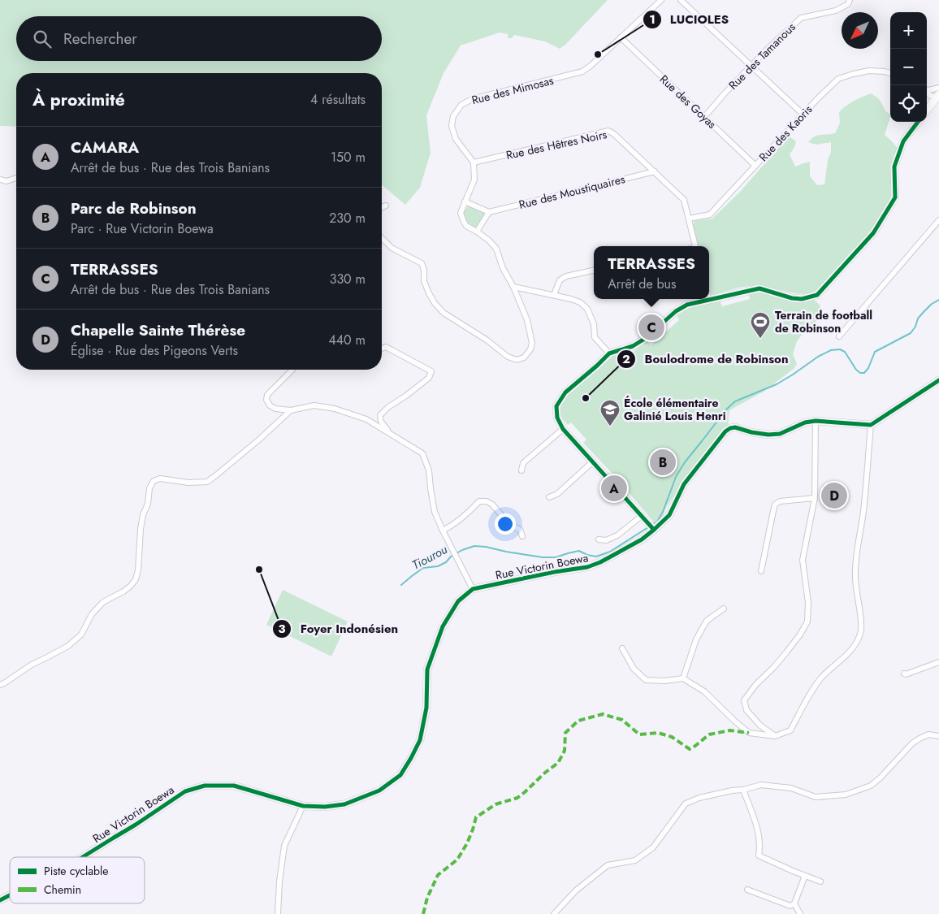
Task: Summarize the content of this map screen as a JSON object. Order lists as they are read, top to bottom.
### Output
{
  "streets": {
    "street": [
      "Rue des Tamanous",
      "Rue des Mimosas",
      "Rue des Goyas",
      "Rue des Kaoris",
      "Rue des Hêtres Noirs",
      "Rue des Moustiquaires",
      "Rue Victorin Boewa"
    ]
  },
  "crossings": [
    ["Rue des Tamanous", "Rue des Goyas"],
    ["Rue des Mimosas", "Rue des Goyas"],
    ["Rue des Mimosas", "Rue des Hêtres Noirs"],
    ["Rue des Goyas", "Rue des Kaoris"],
    ["Rue des Kaoris", "Rue des Hêtres Noirs"],
    ["Rue des Hêtres Noirs", "Rue des Moustiquaires"]
  ],
  "water": ["Tiourou"],
  "places": {
    "other": ["LUCIOLES", "Boulodrome de Robinson", "Foyer Indonésien"],
    "sports": ["Terrain de football de Robinson"],
    "school or university": ["École élémentaire Galinié Louis Henri"]
  },
  "legend": ["Piste cyclable", "Chemin"],
  "north": "bottom left",
  "page": {
    "map_buttons": ["+", "−"],
    "search": "Rechercher",
    "heading": ["À proximité", "4 résultats"],
    "list": [
      {
        "mark": "A",
        "name": "CAMARA",
        "note": "Arrêt de bus · Rue des Trois Banians",
        "value": "150 m"
      },
      {
        "mark": "B",
        "name": "Parc de Robinson",
        "note": "Parc · Rue Victorin Boewa",
        "value": "230 m"
      },
      {
        "mark": "C",
        "name": "TERRASSES",
        "note": "Arrêt de bus · Rue des Trois Banians",
        "value": "330 m"
      },
      {
        "mark": "D",
        "name": "Chapelle Sainte Thérèse",
        "note": "Église · Rue des Pigeons Verts",
        "value": "440 m"
      }
    ],
    "popup": ["TERRASSES", "Arrêt de bus"],
    "pins": [
      "C",
      "B",
      "A",
      "D"
    ]
  }
}
